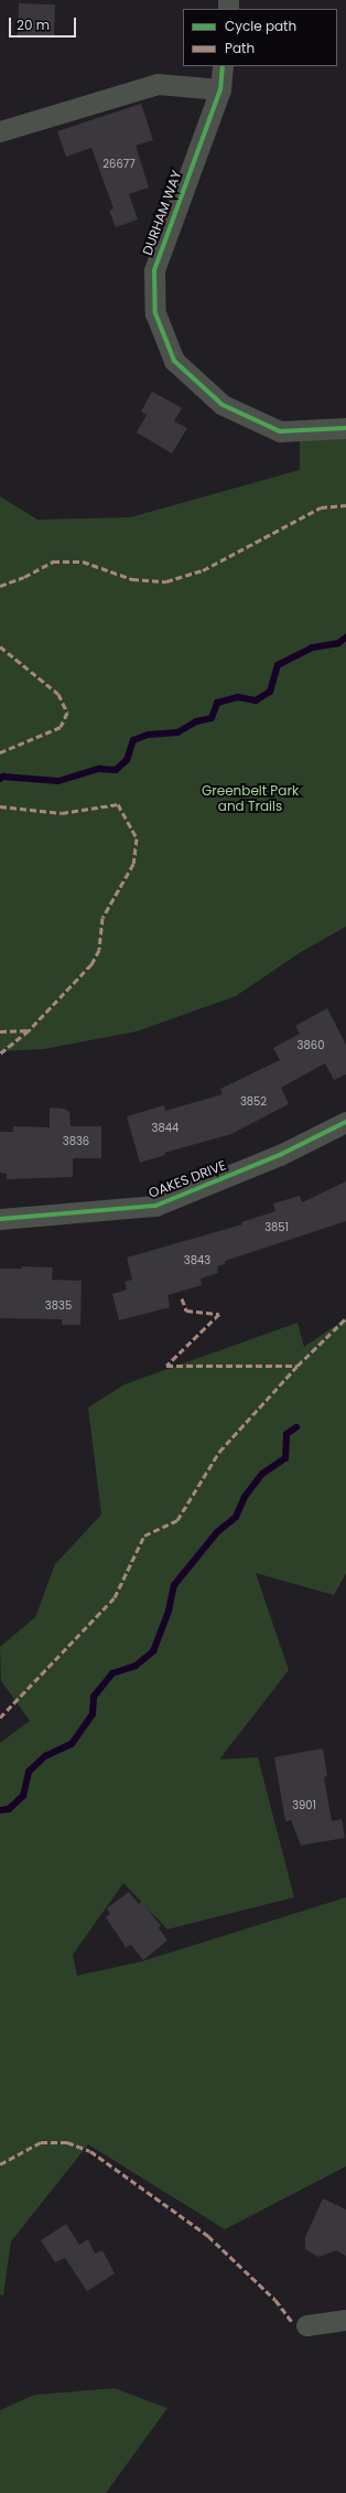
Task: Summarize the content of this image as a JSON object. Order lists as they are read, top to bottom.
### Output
{
  "streets": {
    "street": ["DURHAM WAY", "OAKES DRIVE"]
  },
  "parks": ["Greenbelt Park and Trails"],
  "house_numbers": [
    "26677",
    "3860",
    "3852",
    "3844",
    "3836",
    "3851",
    "3843",
    "3835",
    "3901"
  ],
  "legend": ["Cycle path", "Path"],
  "scale_bar": "20 m"
}
